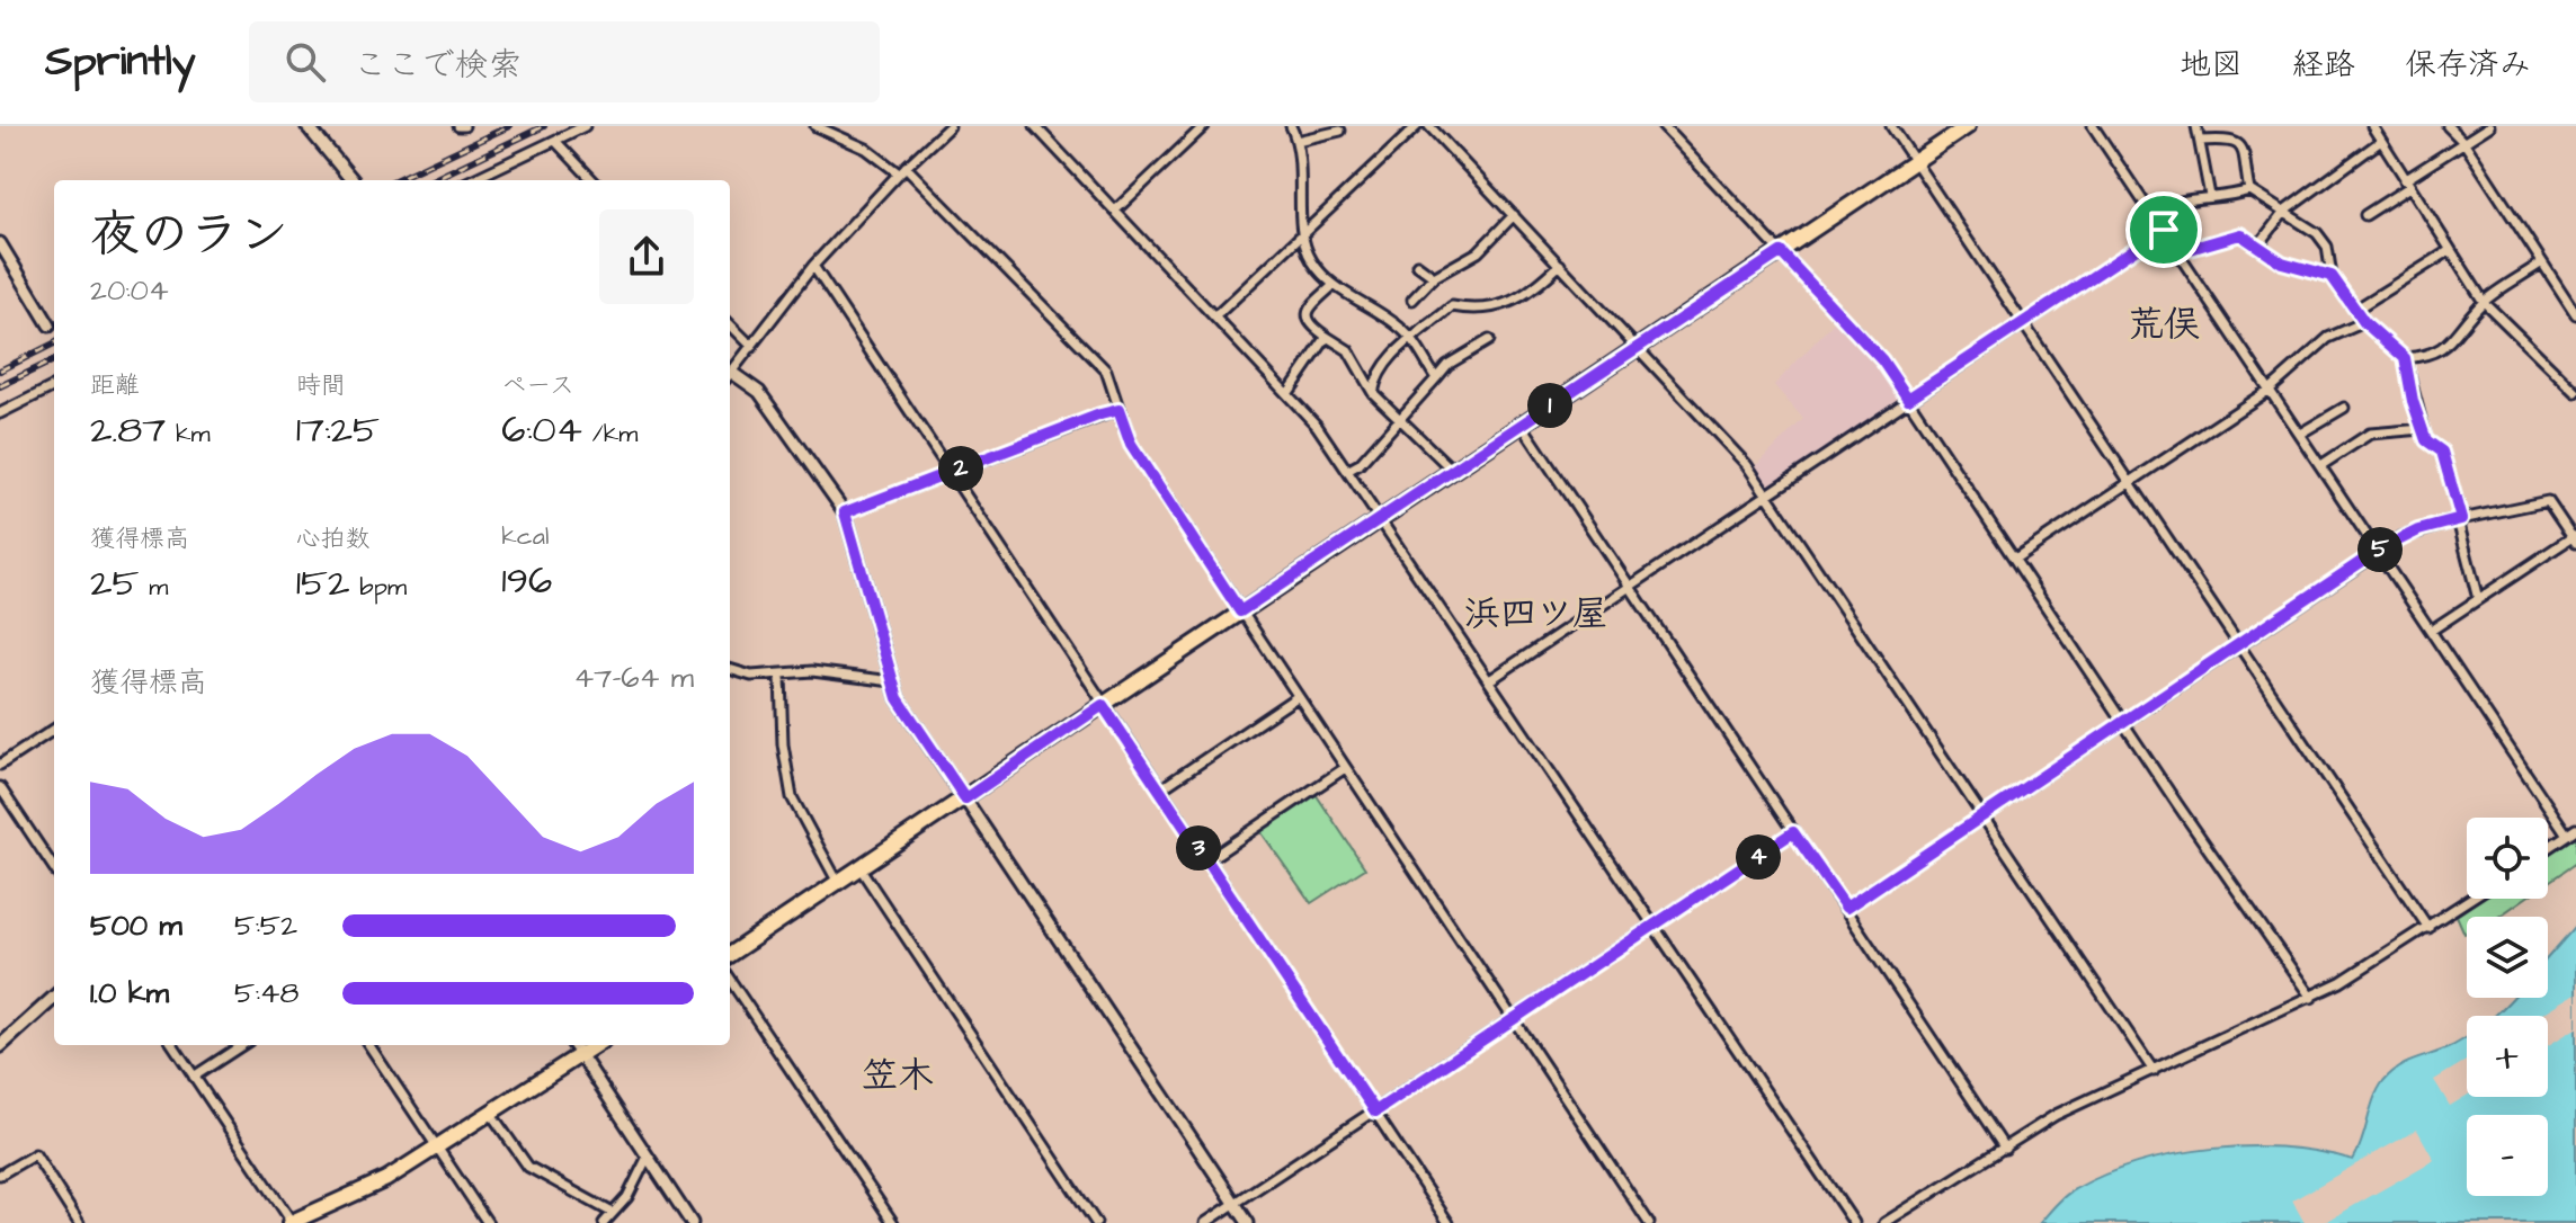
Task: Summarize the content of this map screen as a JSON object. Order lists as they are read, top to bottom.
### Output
{
  "districts": ["荒俣", "浜四ツ屋", "笠木"],
  "page": {
    "header": "Sprintly",
    "search": "ここで検索",
    "nav": ["地図", "経路", "保存済み"],
    "heading": ["夜のラン", "20:04"],
    "stats": [
      ["距離", "2.87 km"],
      ["時間", "17:25"],
      ["ペース", "6:04 /km"],
      ["獲得標高", "25 m"],
      ["心拍数", "152 bpm"],
      ["kcal", "196"]
    ],
    "pins": [
      "1",
      "2",
      "5",
      "3",
      "4"
    ],
    "chart": ["獲得標高", "47–64 m"],
    "map_buttons": ["+", "−"],
    "list": [
      {
        "name": "500 m",
        "note": "5:52"
      },
      {
        "name": "1.0 km",
        "note": "5:48"
      }
    ]
  }
}
